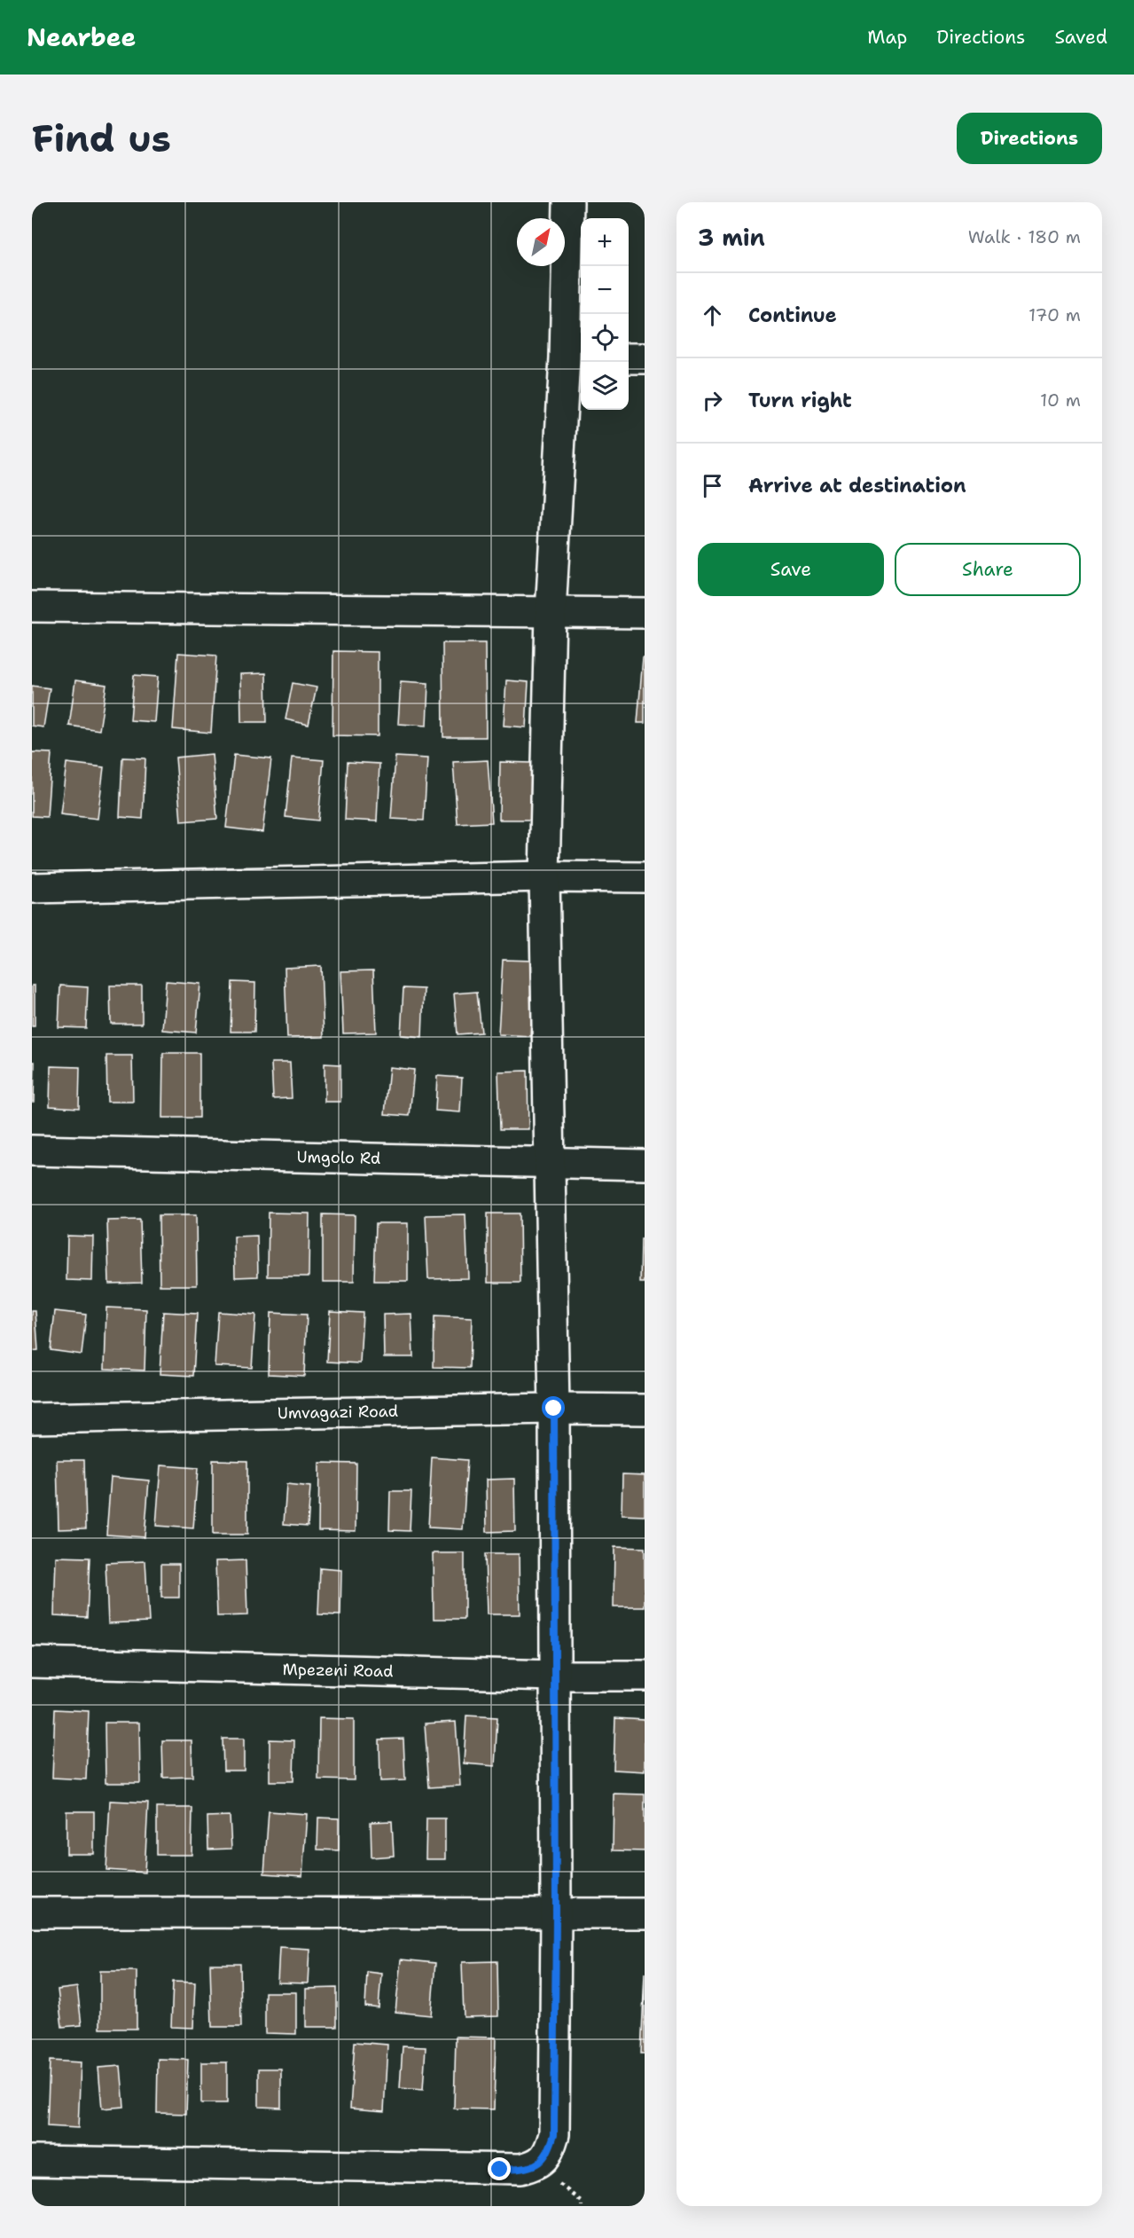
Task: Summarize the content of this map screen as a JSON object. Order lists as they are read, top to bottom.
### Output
{
  "streets": {
    "street": ["Umgolo Rd", "Umvagazi Road", "Mpezeni Road"]
  },
  "north": "top right",
  "page": {
    "header": "Nearbee",
    "nav": ["Map", "Directions", "Saved"],
    "buttons": [
      "Directions",
      ["Save", "Share"]
    ],
    "title": "Find us",
    "heading": ["3 min", "Walk · 180 m"],
    "map_buttons": ["+", "−"],
    "list": [
      ["Continue", "170 m"],
      ["Turn right", "10 m"],
      "Arrive at destination"
    ]
  }
}
